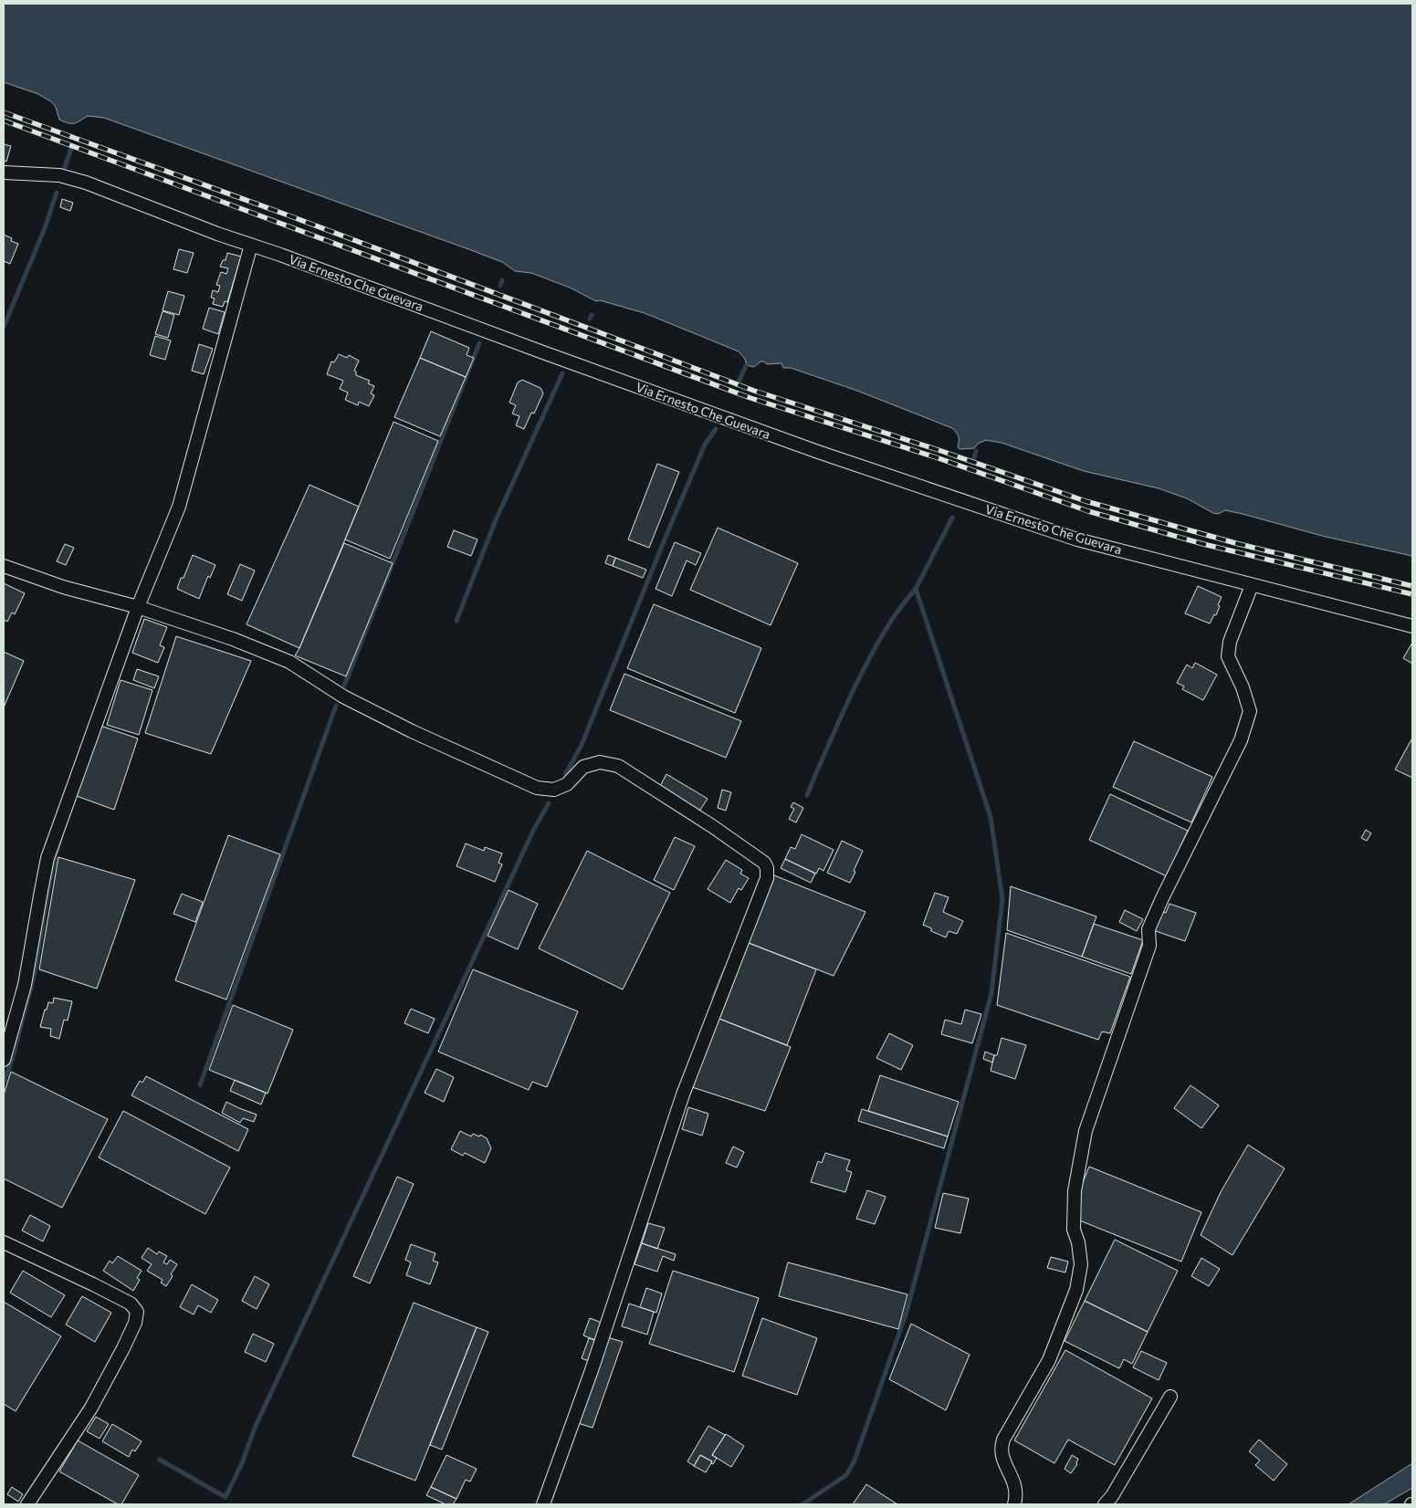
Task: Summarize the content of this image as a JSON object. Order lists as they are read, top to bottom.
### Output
{
  "streets": {
    "street": ["Via Ernesto Che Guevara"]
  }
}
